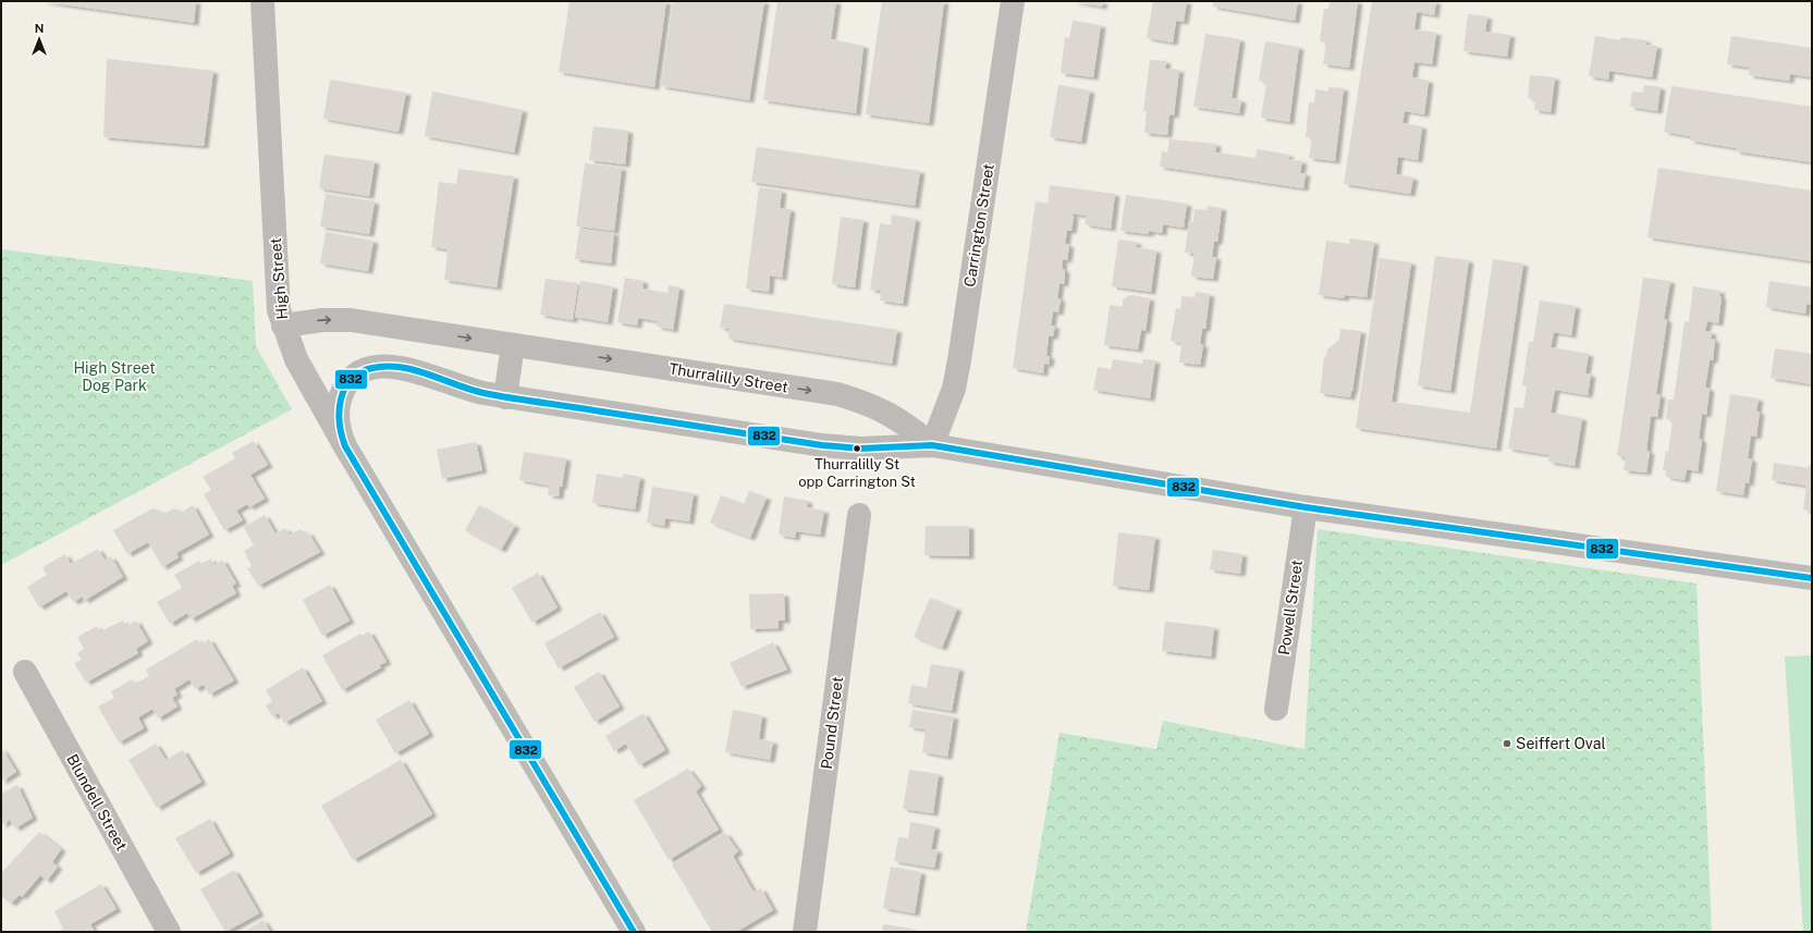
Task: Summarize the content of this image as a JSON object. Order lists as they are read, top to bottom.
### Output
{
  "streets": {
    "street": [
      "Carrington Street",
      "High Street",
      "Thurralilly Street",
      "Powell Street",
      "Pound Street",
      "Blundell Street"
    ]
  },
  "crossings": [
    ["Carrington Street", "Thurralilly Street"],
    ["High Street", "Thurralilly Street"],
    ["Thurralilly Street", "Powell Street"]
  ],
  "parks": ["High Street Dog Park"],
  "places": ["Thurralilly St opp Carrington St", "Seiffert Oval"],
  "lines": ["transit line 832"],
  "north": "top"
}
